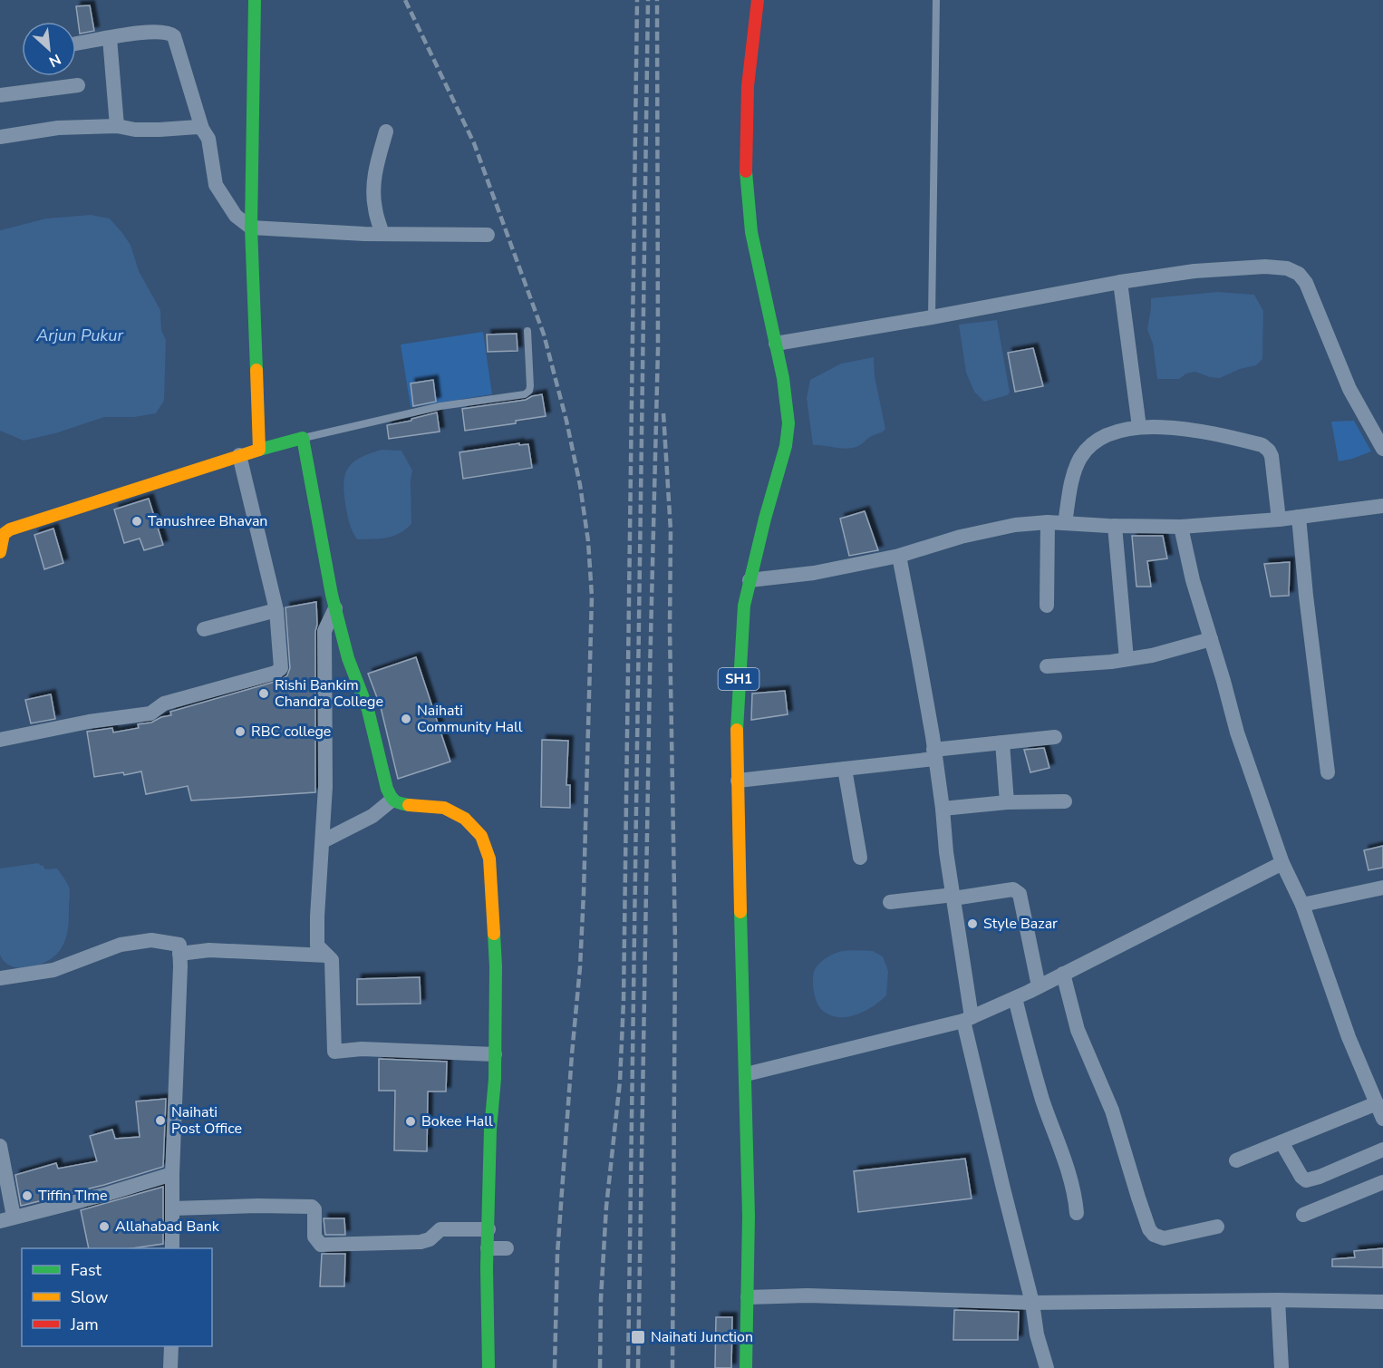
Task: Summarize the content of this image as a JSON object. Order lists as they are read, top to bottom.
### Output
{
  "streets": {
    "street": ["SH1"]
  },
  "water": ["Arjun Pukur"],
  "places": {
    "other": [
      "Tanushree Bhavan",
      "Rishi Bankim Chandra College",
      "Naihati Community Hall",
      "RBC college",
      "Style Bazar",
      "Naihati Post Office",
      "Bokee Hall",
      "Tiffin TIme",
      "Allahabad Bank"
    ],
    "transit": ["Naihati Junction"]
  },
  "legend": ["Fast", "Slow", "Jam"],
  "north": "bottom right"
}
